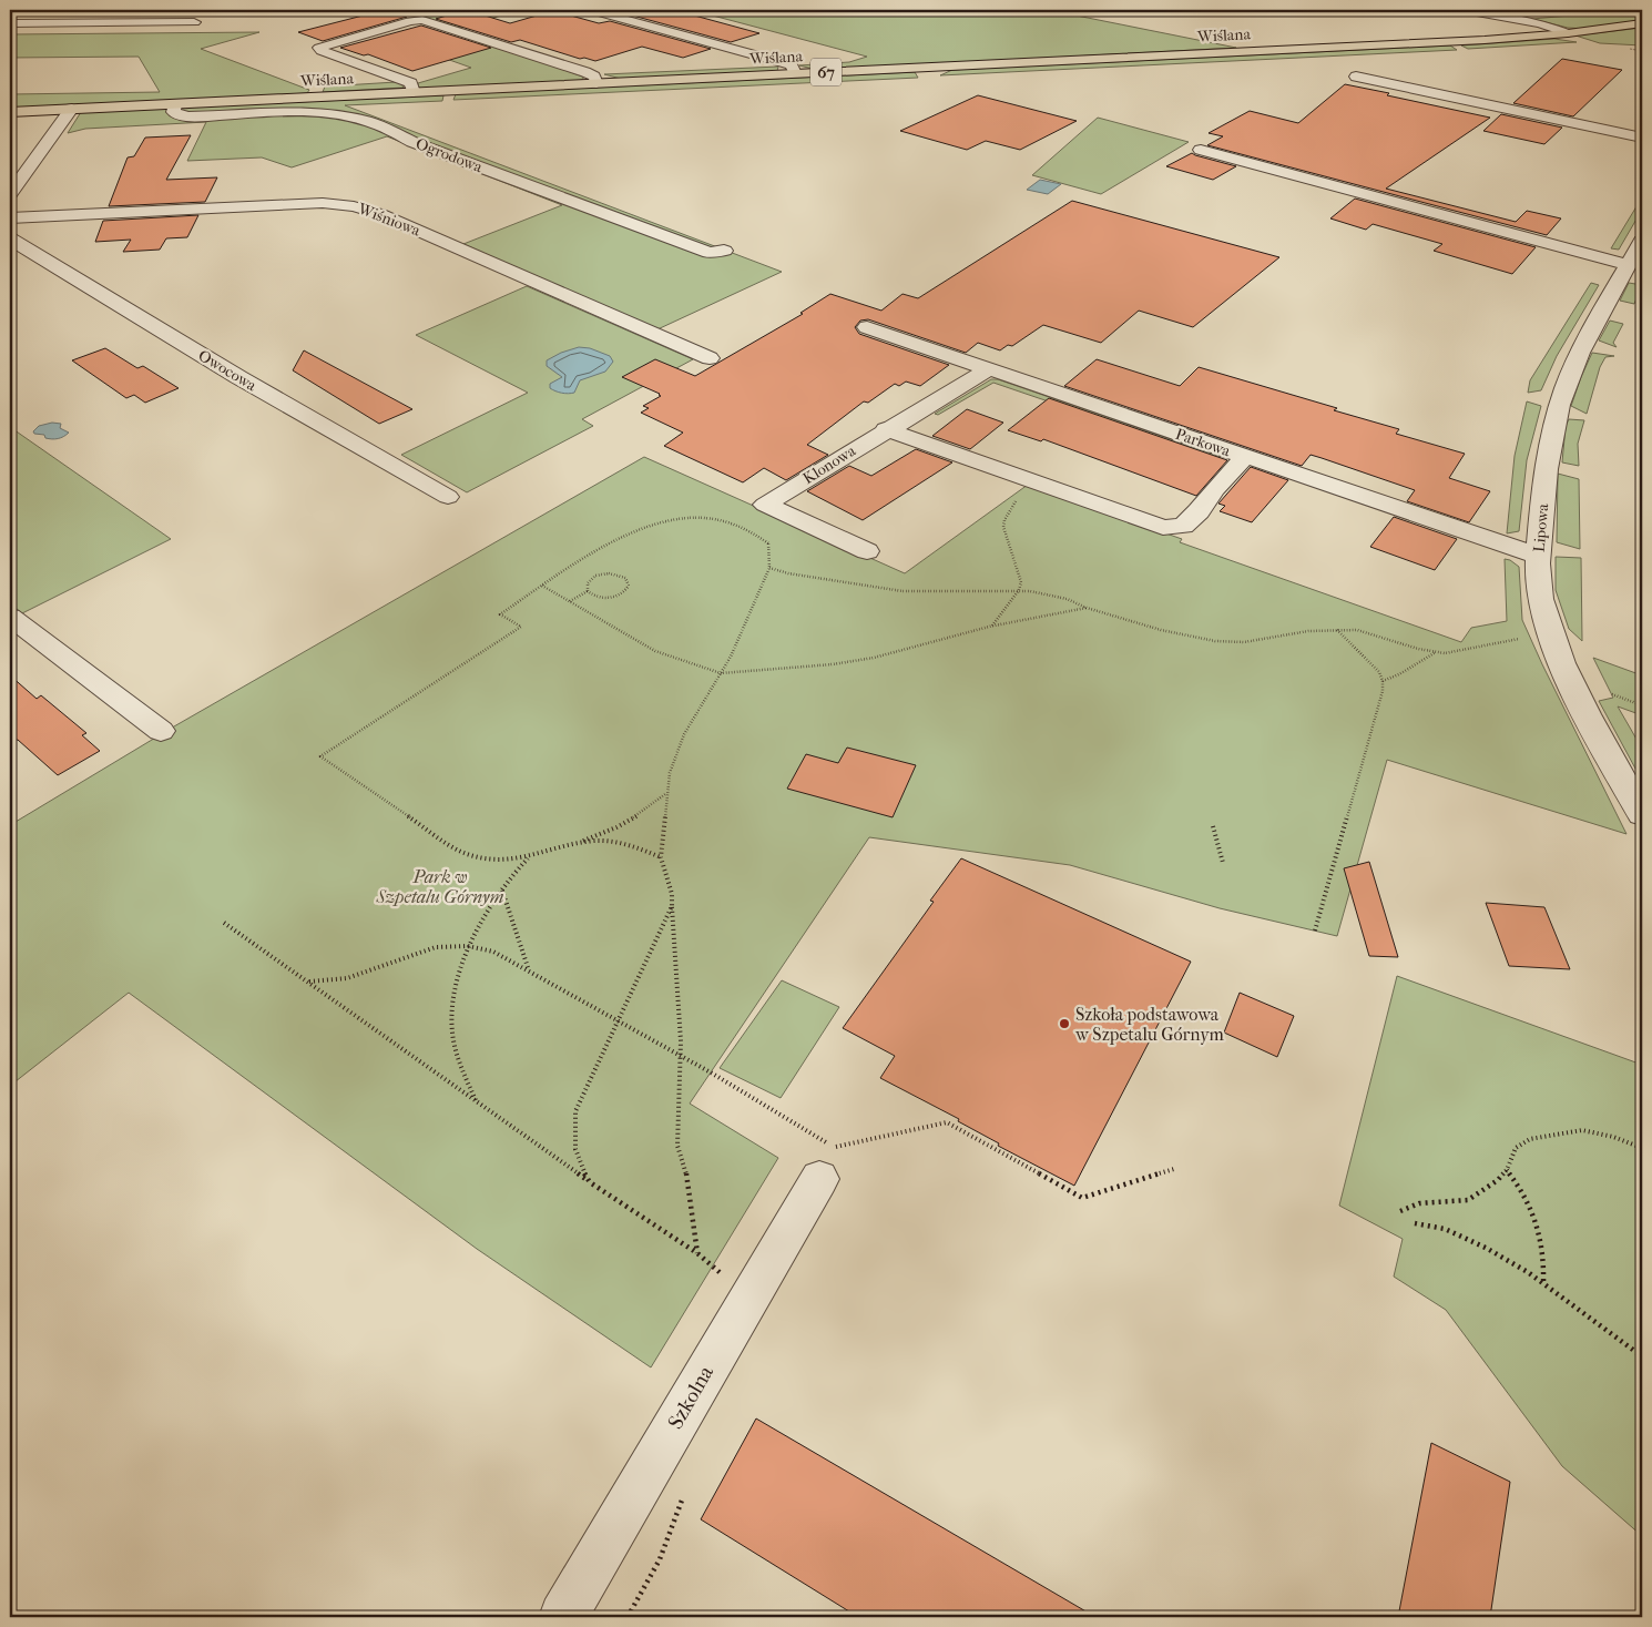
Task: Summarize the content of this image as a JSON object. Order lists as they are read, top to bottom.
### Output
{
  "streets": {
    "main road": ["Wiślana", "67"],
    "street": [
      "Ogrodowa",
      "Wiśniowa",
      "Owocowa",
      "Parkowa",
      "Klonowa",
      "Lipowa",
      "Szkolna"
    ]
  },
  "crossings": [
    ["Wiślana", "Ogrodowa"],
    ["Parkowa", "Klonowa"],
    ["Parkowa", "Lipowa"]
  ],
  "parks": ["Park w Szpetalu Górnym"],
  "places": ["Szkoła podstawowa w Szpetalu Górnym"]
}
